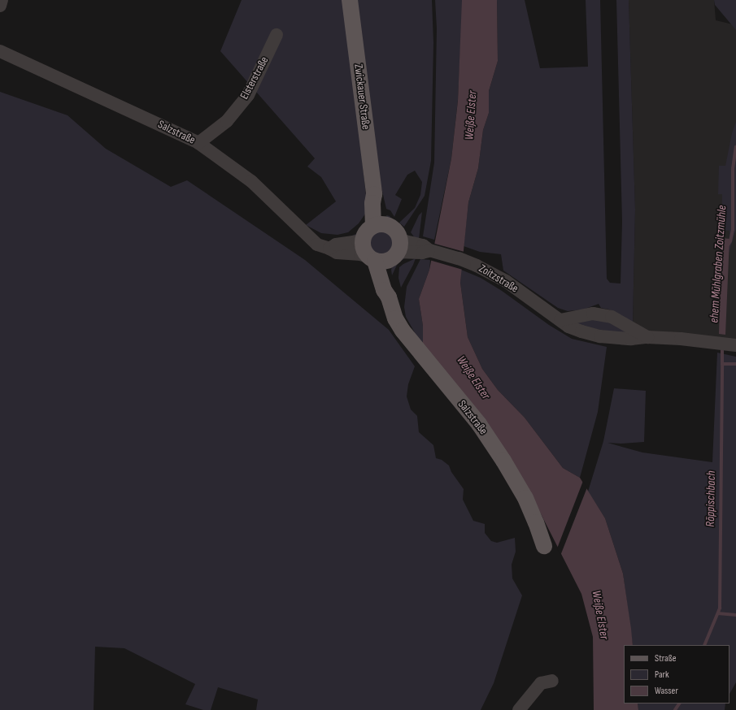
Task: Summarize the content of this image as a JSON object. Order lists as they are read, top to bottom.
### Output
{
  "streets": {
    "main road": ["Zwickauer Straße", "Salzstraße"],
    "street": ["Elsterstraße", "Zoitzstraße"]
  },
  "crossings": [
    ["Elsterstraße", "Salzstraße"],
    ["Salzstraße", "Zoitzstraße"]
  ],
  "water": ["Weiße Elster", "ehem Mühlgraben Zoitzmühle", "Röppischbach"],
  "legend": ["Straße", "Park", "Wasser"]
}
